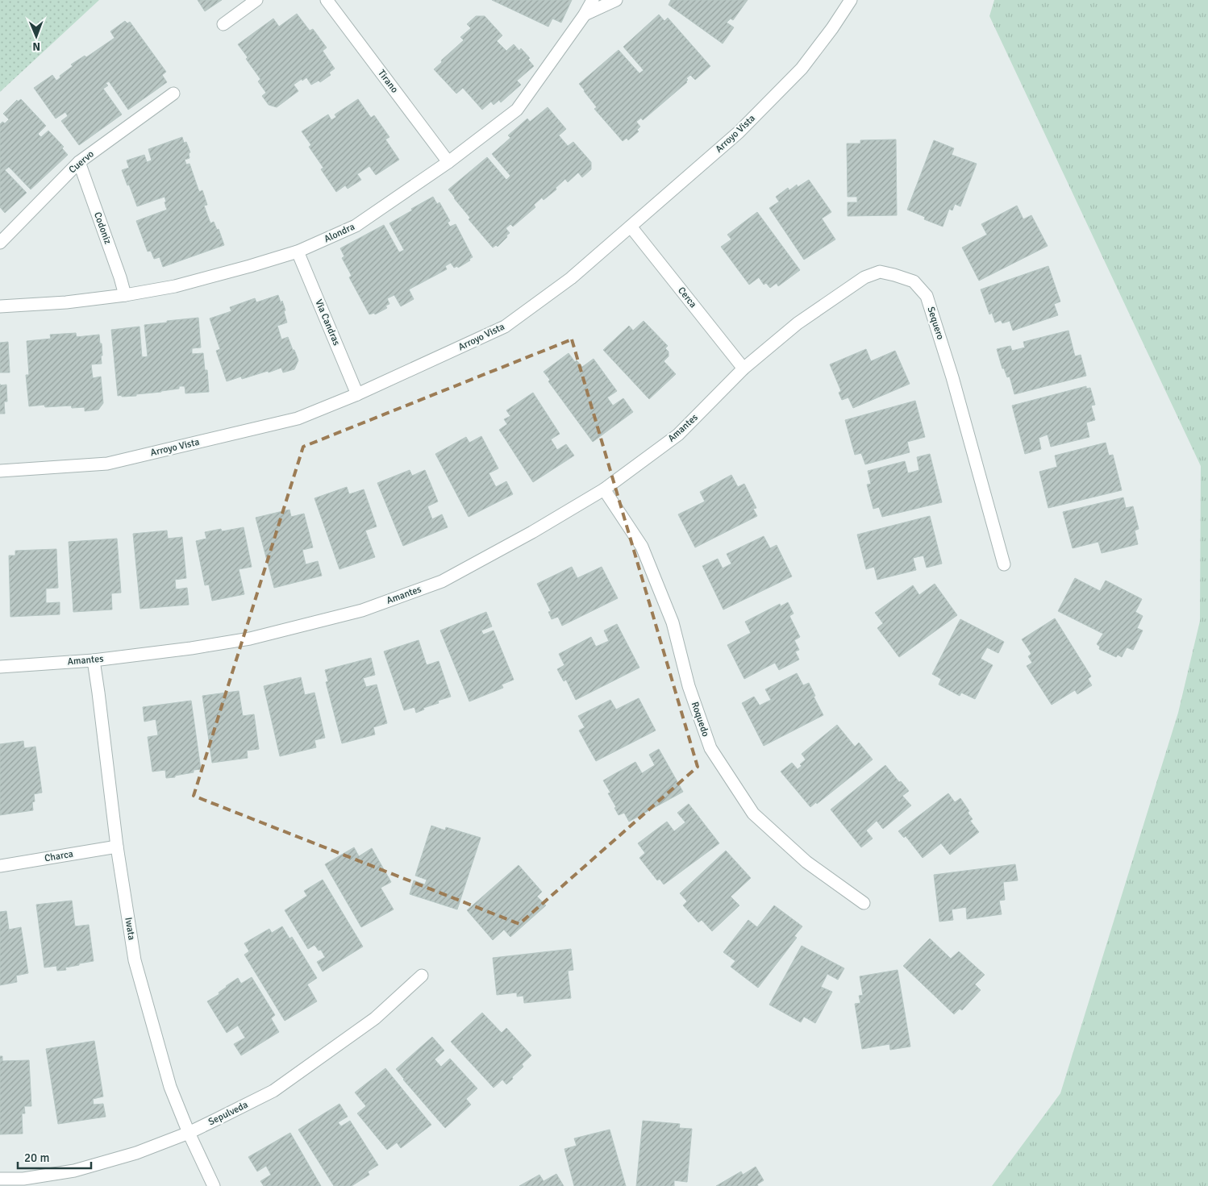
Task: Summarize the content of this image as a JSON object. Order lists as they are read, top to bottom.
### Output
{
  "streets": {
    "street": [
      "Tirano",
      "Arroyo Vista",
      "Cuervo",
      "Codoniz",
      "Alondra",
      "Cerca",
      "Via Candras",
      "Sequero",
      "Amantes",
      "Roquedo",
      "Charca",
      "Iwata",
      "Sepulveda"
    ]
  },
  "crossings": [
    ["Tirano", "Alondra"],
    ["Arroyo Vista", "Cerca"],
    ["Arroyo Vista", "Via Candras"],
    ["Cuervo", "Codoniz"],
    ["Codoniz", "Alondra"],
    ["Alondra", "Via Candras"],
    ["Cerca", "Sequero"],
    ["Cerca", "Amantes"],
    ["Sequero", "Amantes"],
    ["Amantes", "Roquedo"],
    ["Amantes", "Iwata"],
    ["Charca", "Iwata"],
    ["Iwata", "Sepulveda"]
  ],
  "scale_bar": "20 m",
  "north": "bottom"
}
